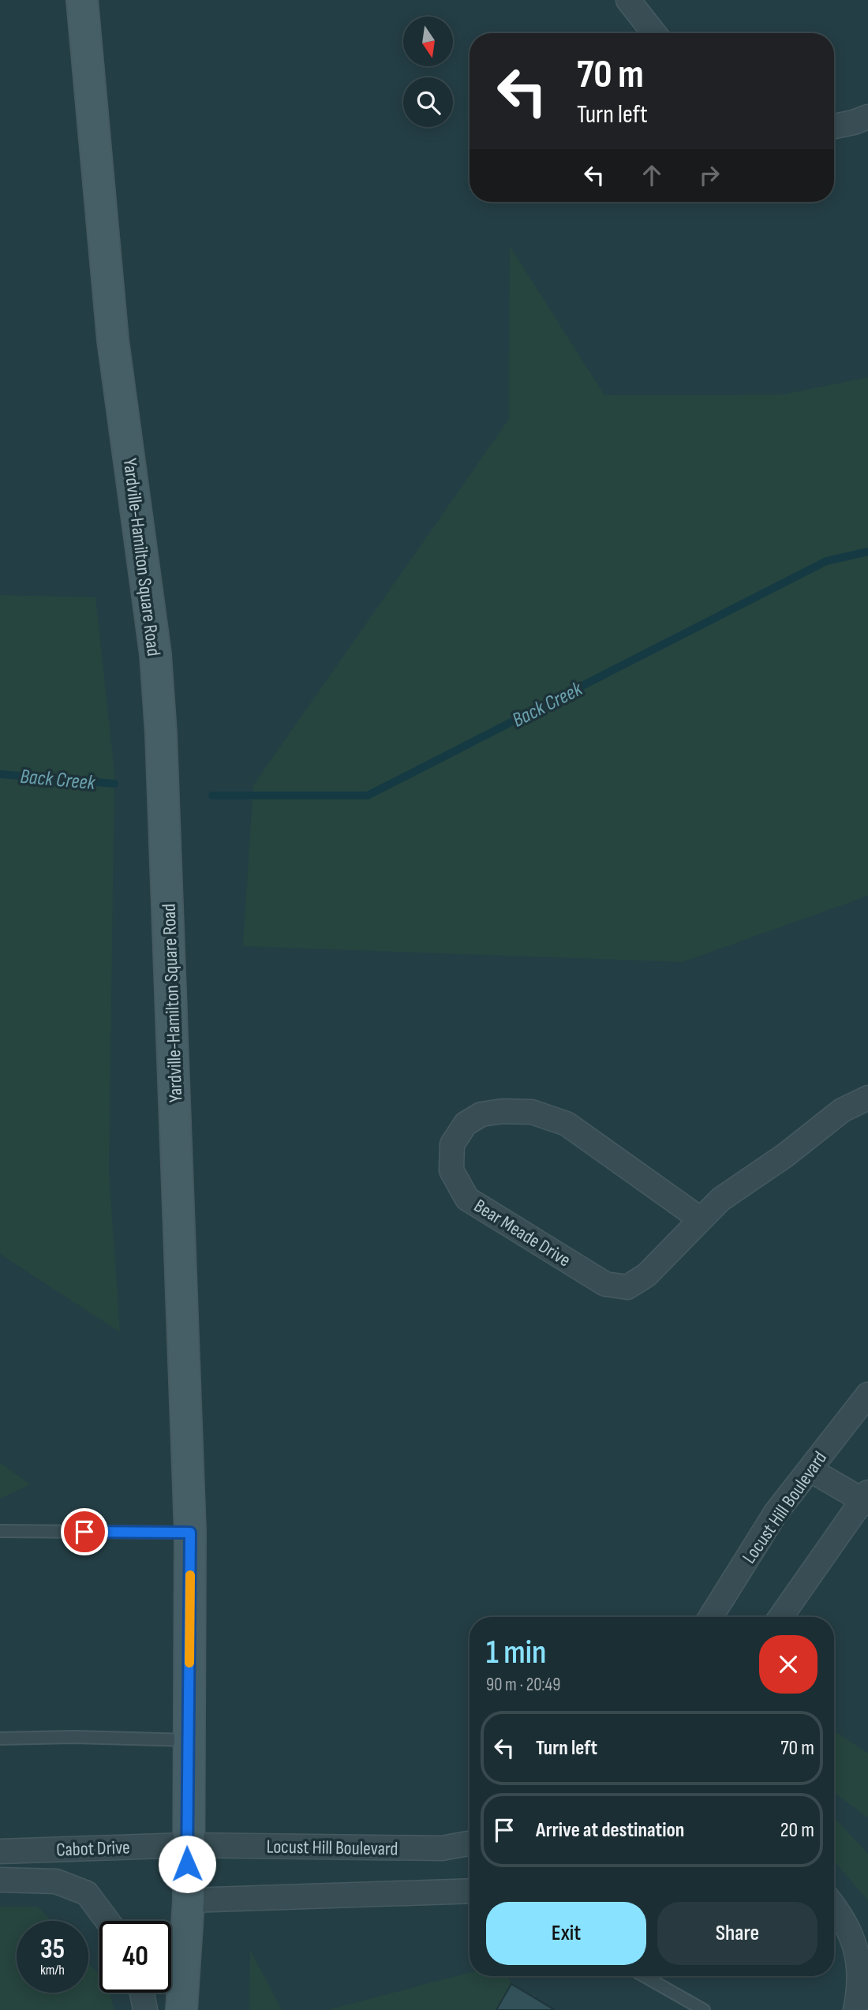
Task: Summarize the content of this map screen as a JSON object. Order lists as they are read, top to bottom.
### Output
{
  "streets": {
    "street": [
      "Yardville-Hamilton Square Road",
      "Bear Meade Drive",
      "Locust Hill Boulevard",
      "Cabot Drive"
    ]
  },
  "crossings": [
    ["Yardville-Hamilton Square Road", "Locust Hill Boulevard"],
    ["Yardville-Hamilton Square Road", "Cabot Drive"],
    ["Locust Hill Boulevard", "Cabot Drive"]
  ],
  "water": ["Back Creek"],
  "north": "bottom",
  "page": {
    "turn": ["70 m", "Turn left"],
    "heading": ["1 min", "90 m · 20:49"],
    "list": [
      {
        "name": "Turn left",
        "value": "70 m"
      },
      {
        "name": "Arrive at destination",
        "value": "20 m"
      }
    ],
    "buttons": ["Exit", "Share"],
    "speed": "35 km/h",
    "limit": "40"
  }
}
